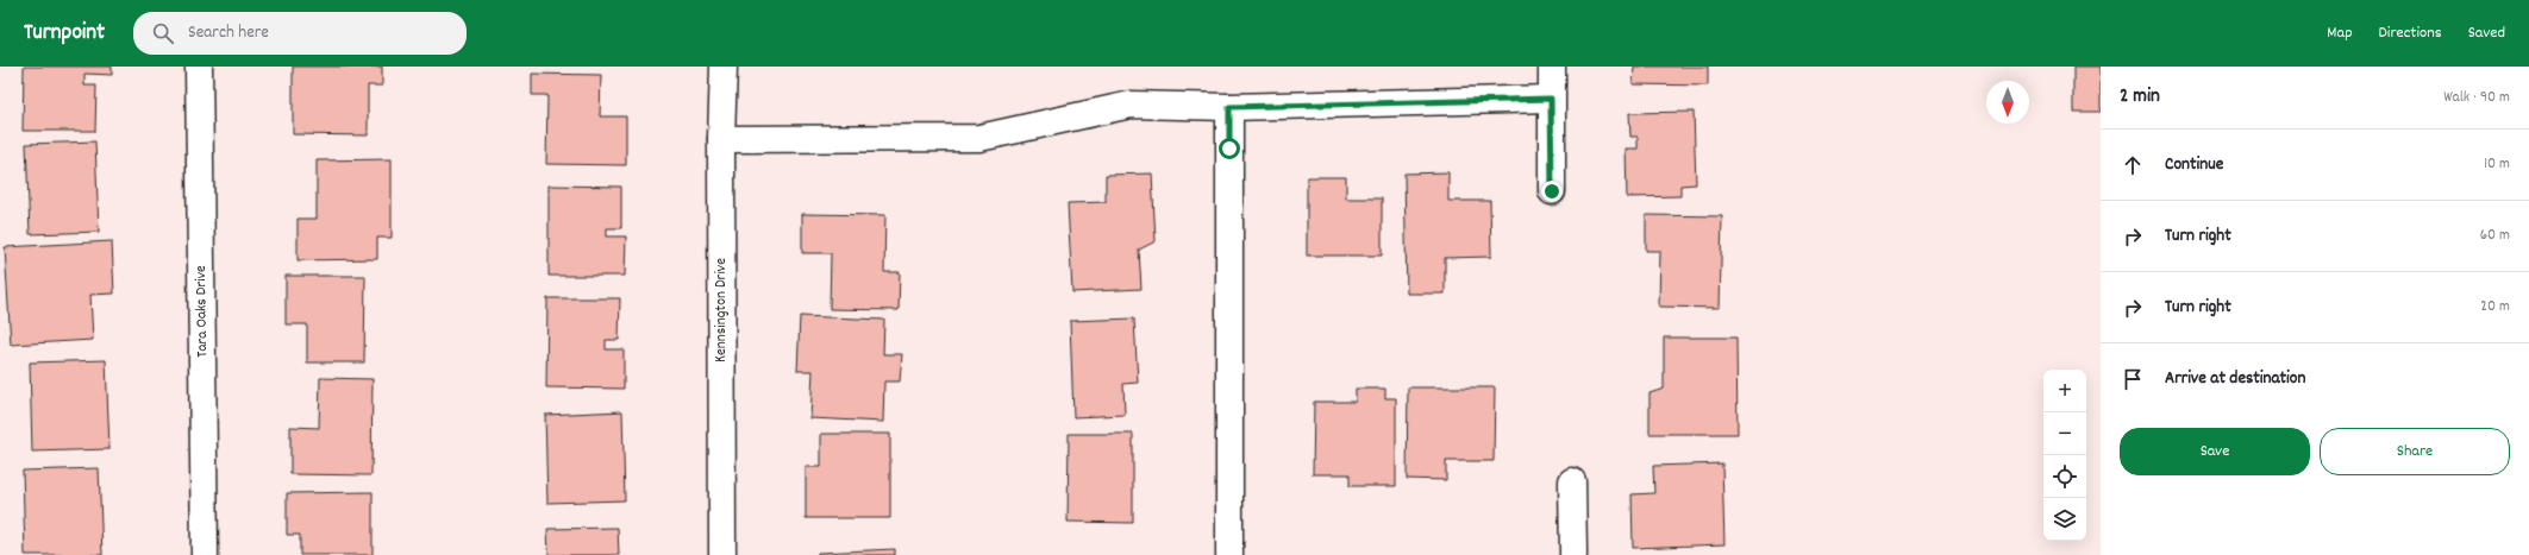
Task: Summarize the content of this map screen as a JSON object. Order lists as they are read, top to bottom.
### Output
{
  "streets": {
    "street": ["Kennsington Drive", "Tara Oaks Drive"]
  },
  "north": "bottom",
  "page": {
    "header": "Turnpoint",
    "search": "Search here",
    "nav": ["Map", "Directions", "Saved"],
    "heading": ["2 min", "Walk · 90 m"],
    "list": [
      ["Continue", "10 m"],
      ["Turn right", "60 m"],
      ["Turn right", "20 m"],
      "Arrive at destination"
    ],
    "map_buttons": ["+", "−"],
    "buttons": ["Save", "Share"]
  }
}
